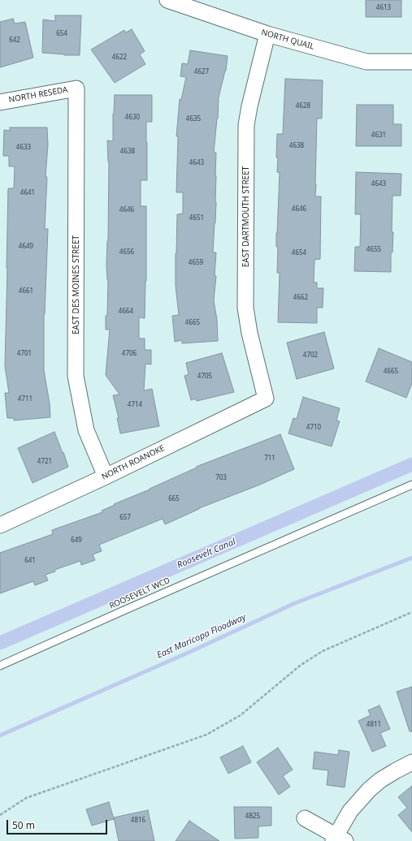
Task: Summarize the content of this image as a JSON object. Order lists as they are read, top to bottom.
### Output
{
  "streets": {
    "street": [
      "NORTH QUAIL",
      "NORTH RESEDA",
      "EAST DARTMOUTH STREET",
      "EAST DES MOINES STREET",
      "NORTH ROANOKE"
    ],
    "lane": ["ROOSEVELT WCD"]
  },
  "crossings": [
    ["NORTH QUAIL", "EAST DARTMOUTH STREET"],
    ["NORTH RESEDA", "EAST DES MOINES STREET"],
    ["EAST DARTMOUTH STREET", "NORTH ROANOKE"],
    ["EAST DES MOINES STREET", "NORTH ROANOKE"]
  ],
  "water": ["Roosevelt Canal", "East Maricopa Floodway"],
  "house_numbers": [
    "4613",
    "654",
    "642",
    "4622",
    "4627",
    "4628",
    "4630",
    "4635",
    "4631",
    "4638",
    "4633",
    "4638",
    "4643",
    "4643",
    "4641",
    "4646",
    "4646",
    "4651",
    "4649",
    "4655",
    "4656",
    "4654",
    "4659",
    "4661",
    "4662",
    "4664",
    "4665",
    "4701",
    "4706",
    "4702",
    "4665",
    "4705",
    "4711",
    "4714",
    "4710",
    "711",
    "4721",
    "703",
    "665",
    "657",
    "649",
    "641",
    "4811",
    "4825",
    "4816"
  ],
  "scale_bar": "50 m"
}
